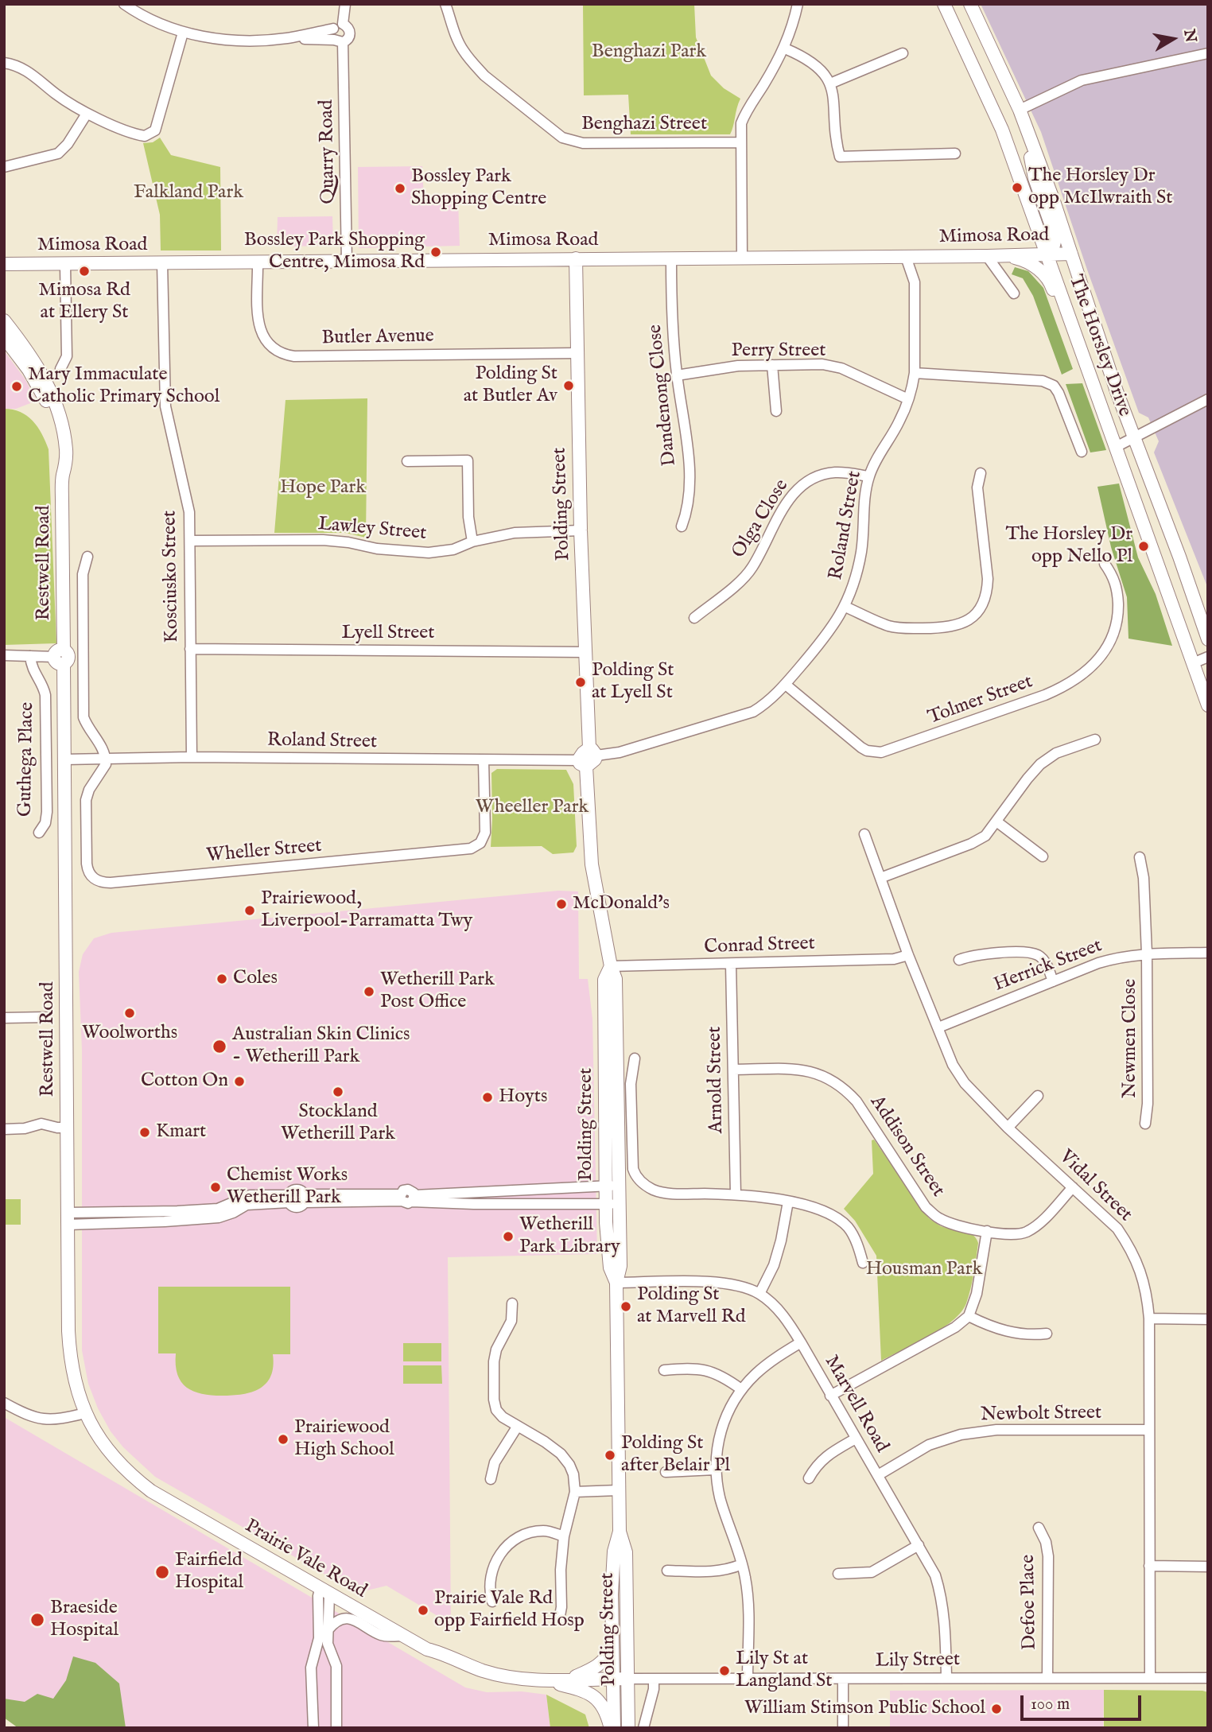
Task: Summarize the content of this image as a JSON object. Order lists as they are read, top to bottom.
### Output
{
  "streets": {
    "main road": [
      "Mimosa Road",
      "The Horsley Drive",
      "Polding Street",
      "Restwell Road",
      "Prairie Vale Road"
    ],
    "street": [
      "Benghazi Street",
      "Quarry Road",
      "Butler Avenue",
      "Perry Street",
      "Dandenong Close",
      "Olga Close",
      "Roland Street",
      "Lawley Street",
      "Kosciusko Street",
      "Lyell Street",
      "Tolmer Street",
      "Guthega Place",
      "Wheller Street",
      "Conrad Street",
      "Herrick Street",
      "Newmen Close",
      "Arnold Street",
      "Addison Street",
      "Vidal Street",
      "Marvell Road",
      "Newbolt Street",
      "Defoe Place",
      "Lily Street"
    ]
  },
  "crossings": [
    ["Quarry Road", "Mimosa Road"],
    ["Mimosa Road", "Butler Avenue"],
    ["Mimosa Road", "The Horsley Drive"],
    ["Mimosa Road", "Dandenong Close"],
    ["Mimosa Road", "Polding Street"],
    ["Mimosa Road", "Roland Street"],
    ["Mimosa Road", "Kosciusko Street"],
    ["Butler Avenue", "Polding Street"],
    ["Perry Street", "Dandenong Close"],
    ["Perry Street", "Roland Street"],
    ["Polding Street", "Roland Street"],
    ["Polding Street", "Lawley Street"],
    ["Polding Street", "Lyell Street"],
    ["Polding Street", "Conrad Street"],
    ["Polding Street", "Marvell Road"],
    ["Polding Street", "Prairie Vale Road"],
    ["Polding Street", "Lily Street"],
    ["Olga Close", "Roland Street"],
    ["Roland Street", "Restwell Road"],
    ["Roland Street", "Kosciusko Street"],
    ["Roland Street", "Tolmer Street"],
    ["Roland Street", "Wheller Street"],
    ["Lawley Street", "Kosciusko Street"],
    ["Restwell Road", "Prairie Vale Road"],
    ["Kosciusko Street", "Lyell Street"],
    ["Conrad Street", "Arnold Street"],
    ["Conrad Street", "Vidal Street"],
    ["Herrick Street", "Newmen Close"],
    ["Herrick Street", "Vidal Street"],
    ["Arnold Street", "Addison Street"],
    ["Addison Street", "Vidal Street"],
    ["Vidal Street", "Newbolt Street"],
    ["Vidal Street", "Lily Street"],
    ["Marvell Road", "Newbolt Street"],
    ["Marvell Road", "Lily Street"],
    ["Prairie Vale Road", "Lily Street"],
    ["Defoe Place", "Lily Street"]
  ],
  "parks": [
    "Benghazi Park",
    "Falkland Park",
    "Hope Park",
    "Wheeller Park",
    "Housman Park"
  ],
  "places": [
    "The Horsley Dr opp McIlwraith St",
    "Bossley Park Shopping Centre",
    "Bossley Park Shopping Centre, Mimosa Rd",
    "Mimosa Rd at Ellery St",
    "Polding St at Butler Av",
    "Mary Immaculate Catholic Primary School",
    "The Horsley Dr opp Nello Pl",
    "Polding St at Lyell St",
    "McDonald's",
    "Prairiewood, Liverpool-Parramatta Twy",
    "Coles",
    "Wetherill Park Post Office",
    "Woolworths",
    "Australian Skin Clinics - Wetherill Park",
    "Cotton On",
    "Stockland Wetherill Park",
    "Hoyts",
    "Kmart",
    "Chemist Works Wetherill Park",
    "Wetherill Park Library",
    "Polding St at Marvell Rd",
    "Prairiewood High School",
    "Polding St after Belair Pl",
    "Fairfield Hospital",
    "Prairie Vale Rd opp Fairfield Hosp",
    "Braeside Hospital",
    "Lily St at Langland St",
    "William Stimson Public School"
  ],
  "scale_bar": "100 m",
  "north": "right"
}
